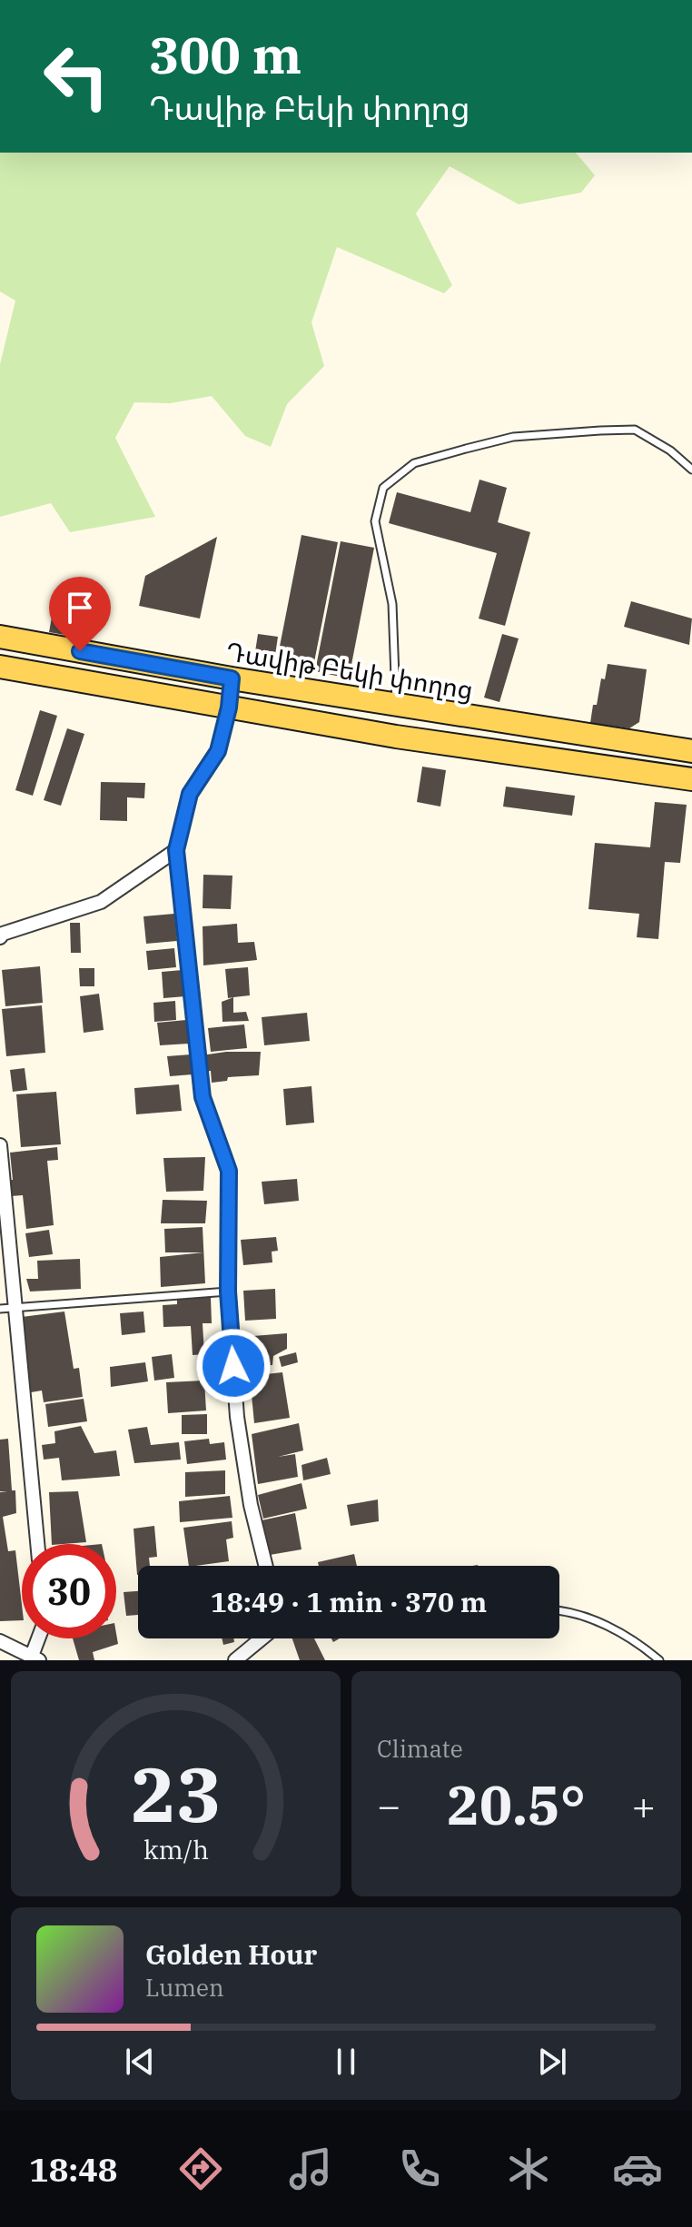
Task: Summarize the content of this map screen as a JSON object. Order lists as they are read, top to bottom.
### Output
{
  "streets": {
    "main road": ["Դավիթ Բեկի փողոց"]
  },
  "page": {
    "turn": ["300 m", "Դավիթ Բեկի փողոց"],
    "limit": "30",
    "trip": "18:49 · 1 min · 370 m",
    "tile": "Climate",
    "heat": ["−", "20.5°", "+"],
    "song": ["Golden Hour", "Lumen"],
    "tabs": "18:48",
    "gauge": ["23", "km/h"]
  }
}
